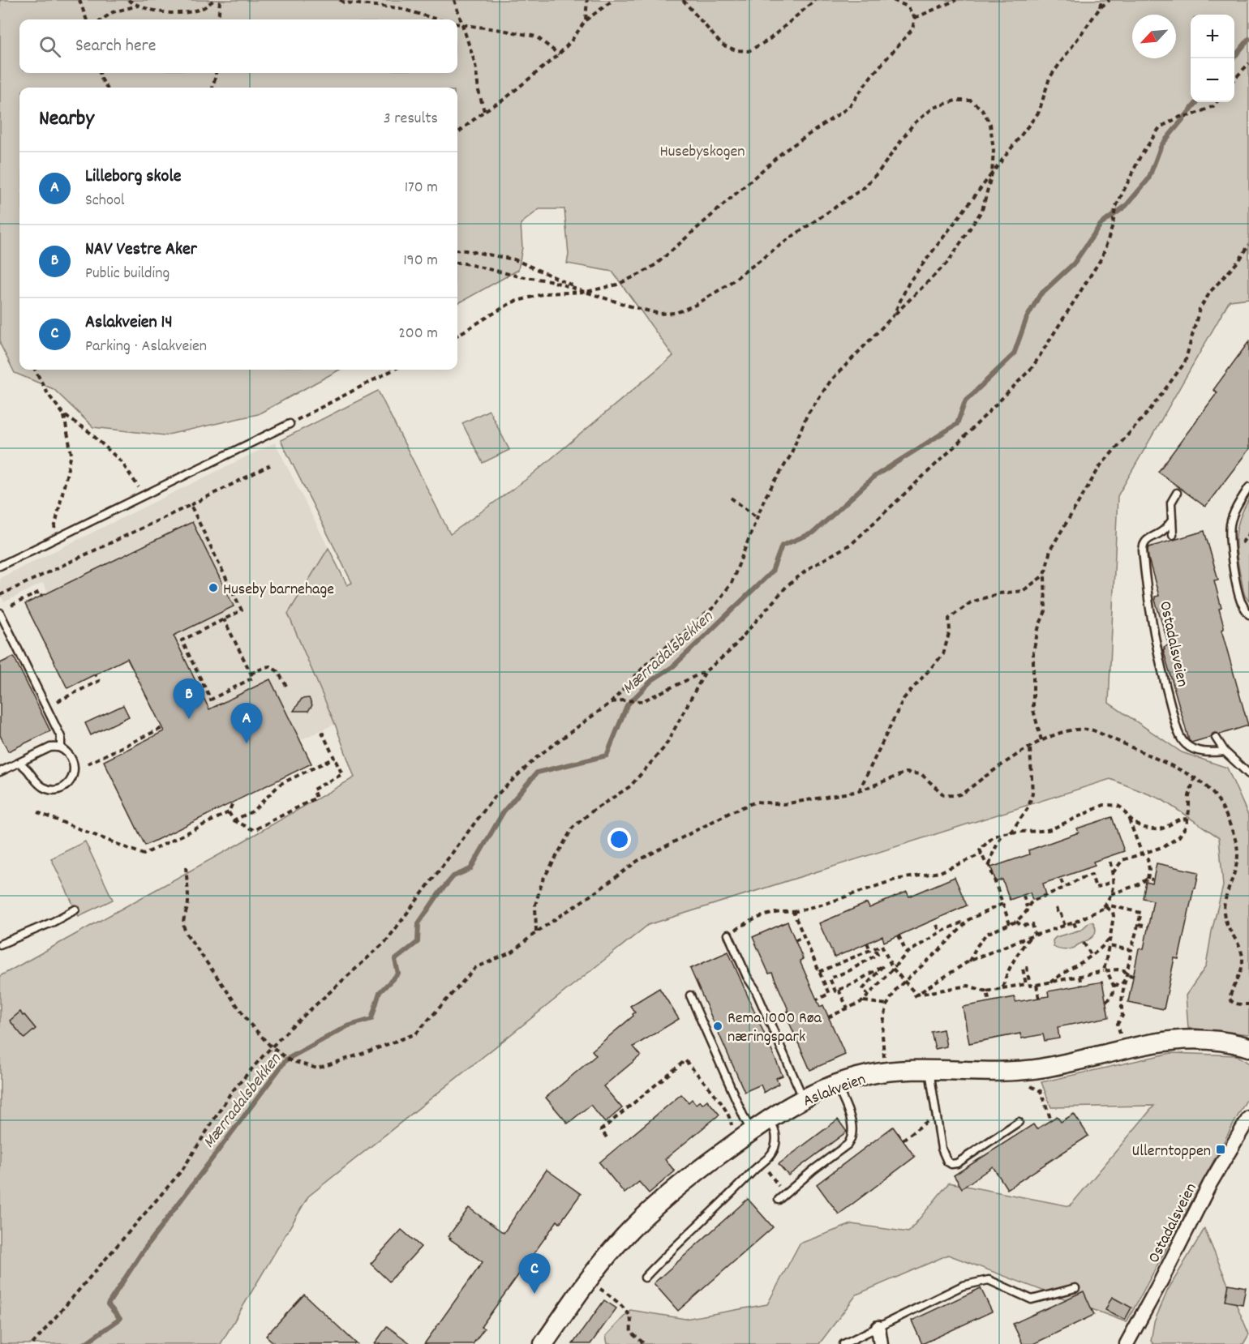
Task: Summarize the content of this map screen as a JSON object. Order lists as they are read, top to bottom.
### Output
{
  "streets": {
    "street": ["Ostadalsveien", "Aslakveien"]
  },
  "water": ["Mærradalsbekken"],
  "parks": ["Husebyskogen"],
  "places": {
    "other": ["Huseby barnehage", "Rema 1000 Røa næringspark"],
    "transit": ["Ullerntoppen"]
  },
  "north": "bottom left",
  "page": {
    "map_buttons": ["+", "−"],
    "search": "Search here",
    "heading": ["Nearby", "3 results"],
    "list": [
      {
        "mark": "A",
        "name": "Lilleborg skole",
        "note": "School",
        "value": "170 m"
      },
      {
        "mark": "B",
        "name": "NAV Vestre Aker",
        "note": "Public building",
        "value": "190 m"
      },
      {
        "mark": "C",
        "name": "Aslakveien 14",
        "note": "Parking · Aslakveien",
        "value": "200 m"
      }
    ],
    "pins": ["B", "A", "C"]
  }
}
